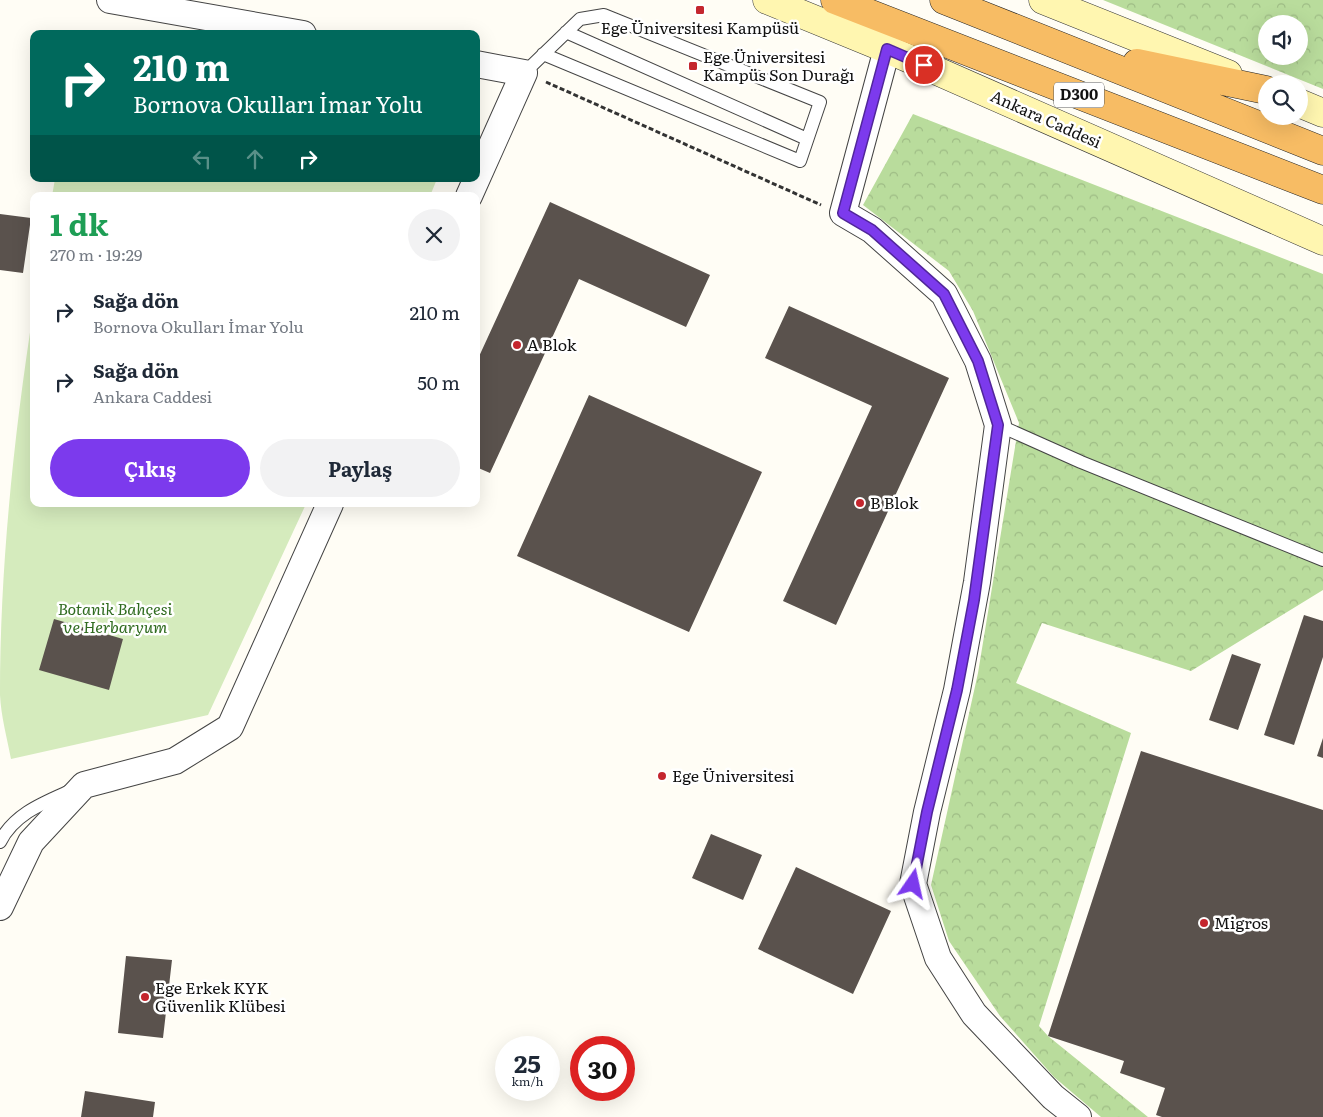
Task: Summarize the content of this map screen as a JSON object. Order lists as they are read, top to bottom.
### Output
{
  "streets": {
    "highway": ["D300", "Ankara Caddesi"]
  },
  "parks": ["Botanik Bahçesi ve Herbaryum"],
  "places": {
    "transit": ["Ege Üniversitesi Kampüsü", "Ege Üniversitesi Kampüs Son Durağı"],
    "other": [
      "A Blok",
      "B Blok",
      "Ege Üniversitesi",
      "Migros",
      "Ege Erkek KYK Güvenlik Klübesi"
    ]
  },
  "page": {
    "turn": ["210 m", "Bornova Okulları İmar Yolu"],
    "heading": ["1 dk", "270 m · 19:29"],
    "list": [
      {
        "name": "Sağa dön",
        "note": "Bornova Okulları İmar Yolu",
        "value": "210 m"
      },
      {
        "name": "Sağa dön",
        "note": "Ankara Caddesi",
        "value": "50 m"
      }
    ],
    "buttons": ["Çıkış", "Paylaş"],
    "speed": "25 km/h",
    "limit": "30"
  }
}
